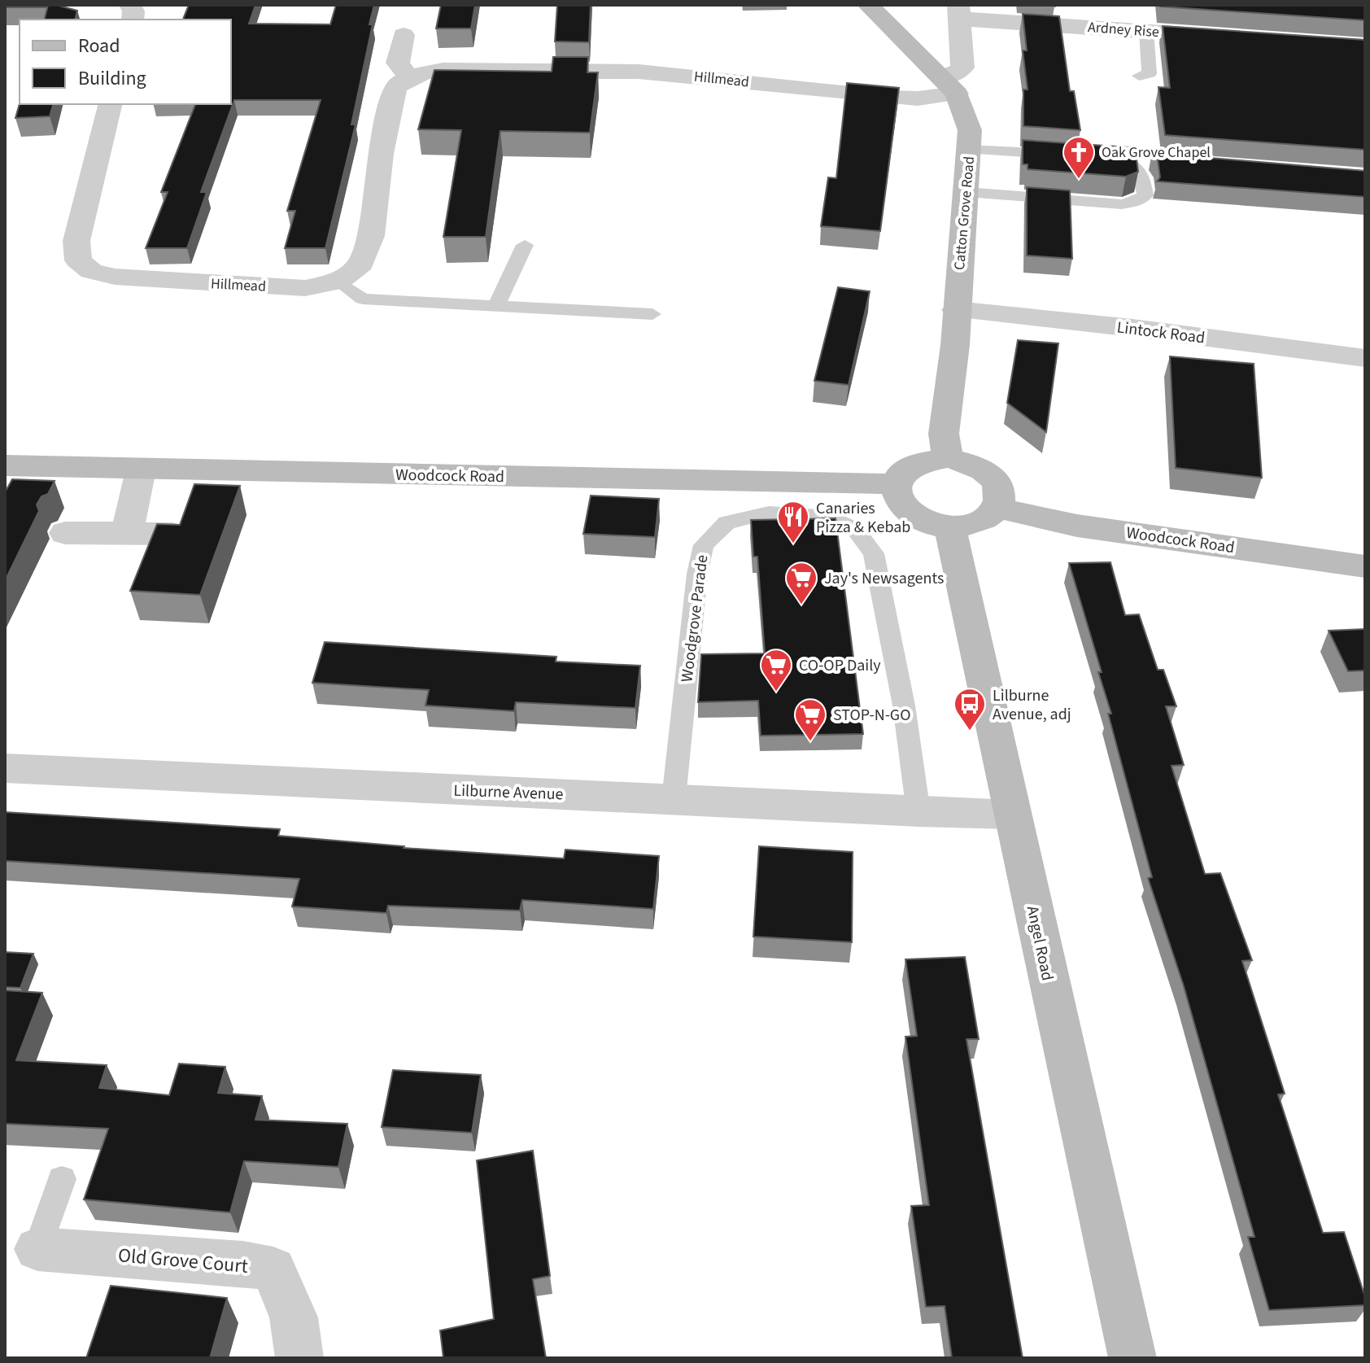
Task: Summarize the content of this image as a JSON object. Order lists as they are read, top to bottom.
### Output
{
  "streets": {
    "street": [
      "Ardney Rise",
      "Hillmead",
      "Catton Grove Road",
      "Lintock Road",
      "Woodcock Road",
      "Lilburne Avenue",
      "Angel Road",
      "Old Grove Court"
    ],
    "lane": ["Woodgrove Parade"]
  },
  "crossings": [
    ["Hillmead", "Catton Grove Road"],
    ["Catton Grove Road", "Lintock Road"],
    ["Catton Grove Road", "Woodcock Road"],
    ["Catton Grove Road", "Angel Road"],
    ["Woodcock Road", "Angel Road"],
    ["Woodgrove Parade", "Lilburne Avenue"],
    ["Lilburne Avenue", "Angel Road"]
  ],
  "places": {
    "church": ["Oak Grove Chapel"],
    "restaurant": ["Canaries Pizza & Kebab"],
    "supermarket": ["Jay's Newsagents", "CO-OP Daily", "STOP-N-GO"],
    "bus stop": ["Lilburne Avenue, adj"]
  },
  "legend": ["Road", "Building"]
}
